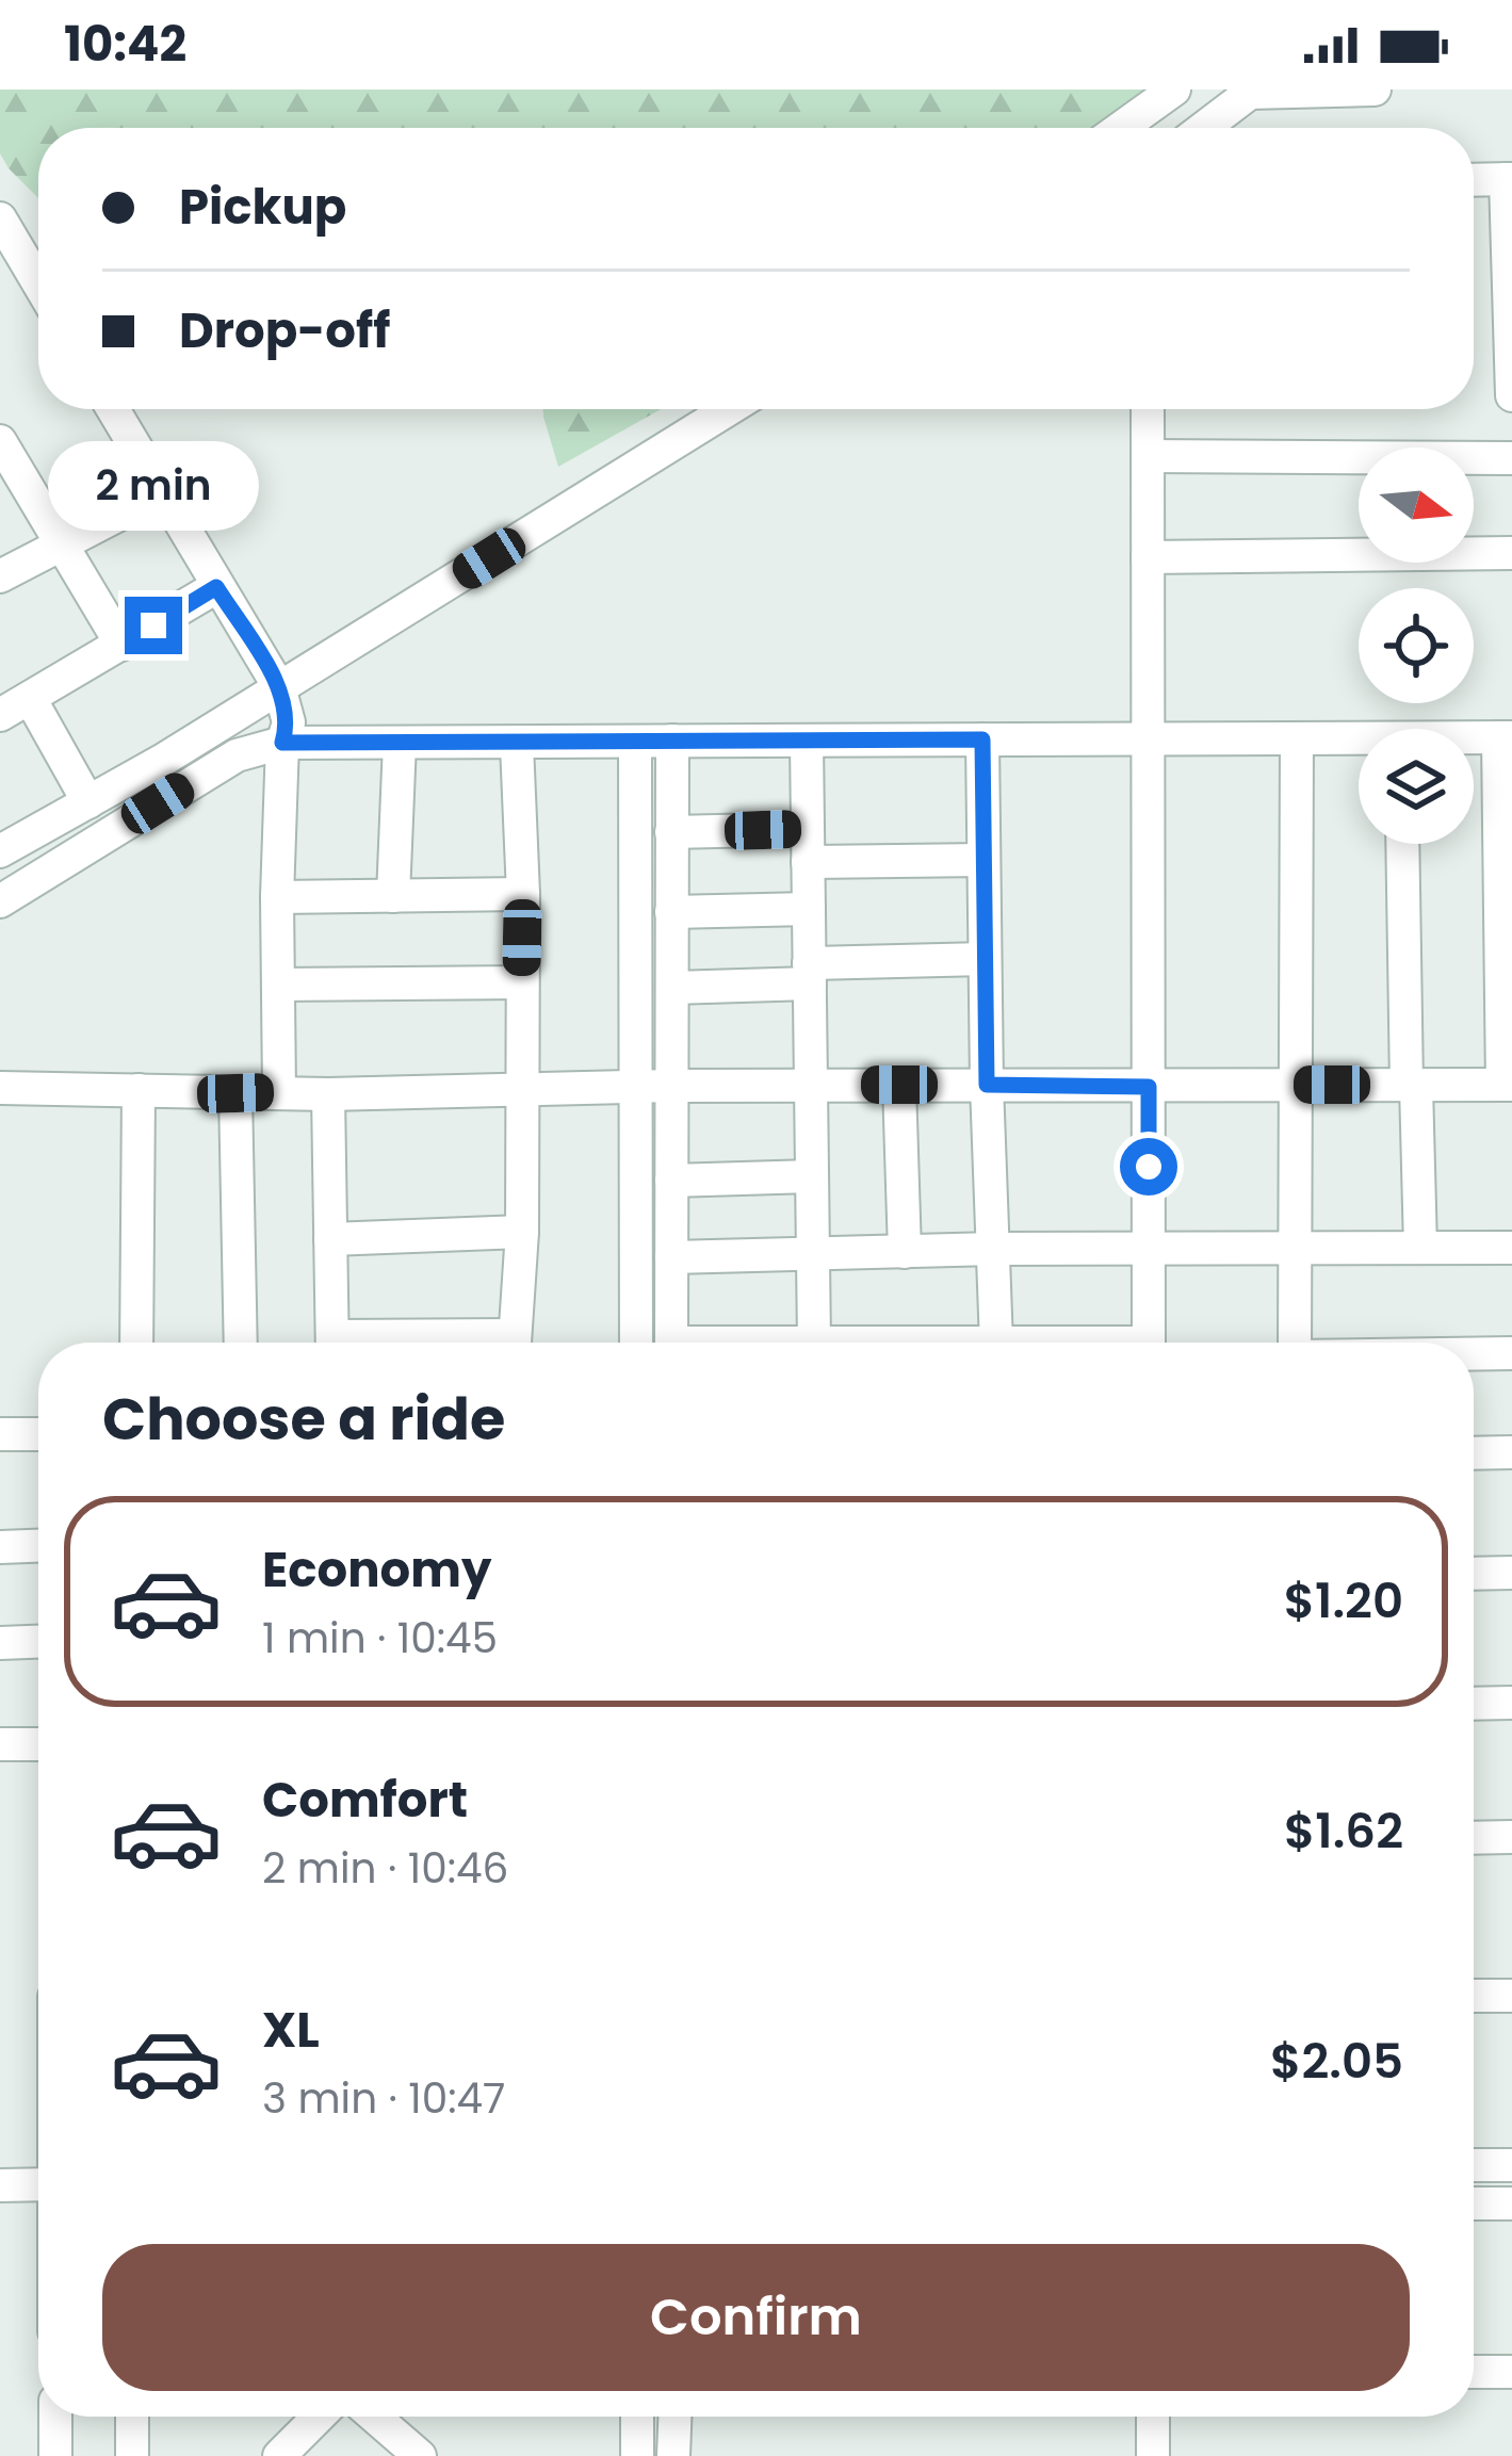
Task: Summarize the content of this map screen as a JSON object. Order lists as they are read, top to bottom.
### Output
{
  "north": "right",
  "page": {
    "status": "10:42",
    "banner": ["Pickup", "Drop-off"],
    "bubble": "2 min",
    "heading": "Choose a ride",
    "list": [
      {
        "name": "Economy",
        "note": "1 min · 10:45",
        "value": "$1.20"
      },
      {
        "name": "Comfort",
        "note": "2 min · 10:46",
        "value": "$1.62"
      },
      {
        "name": "XL",
        "note": "3 min · 10:47",
        "value": "$2.05"
      }
    ],
    "buttons": "Confirm"
  }
}
